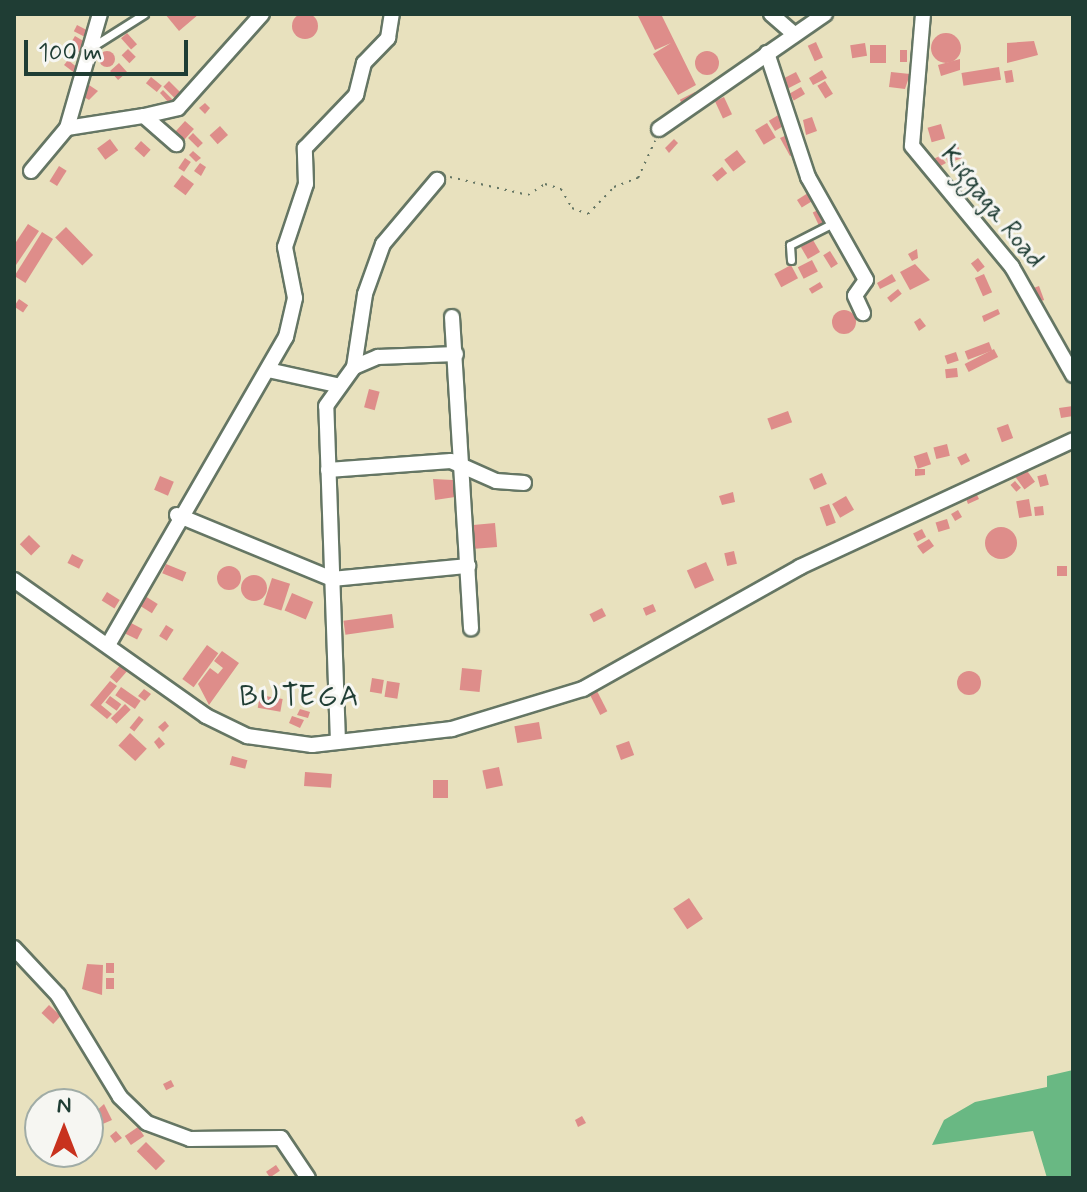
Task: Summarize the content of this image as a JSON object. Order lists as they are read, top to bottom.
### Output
{
  "streets": {
    "street": ["Kiggaga Road"]
  },
  "districts": ["BUTEGA"],
  "scale_bar": "100 m",
  "north": "top"
}
